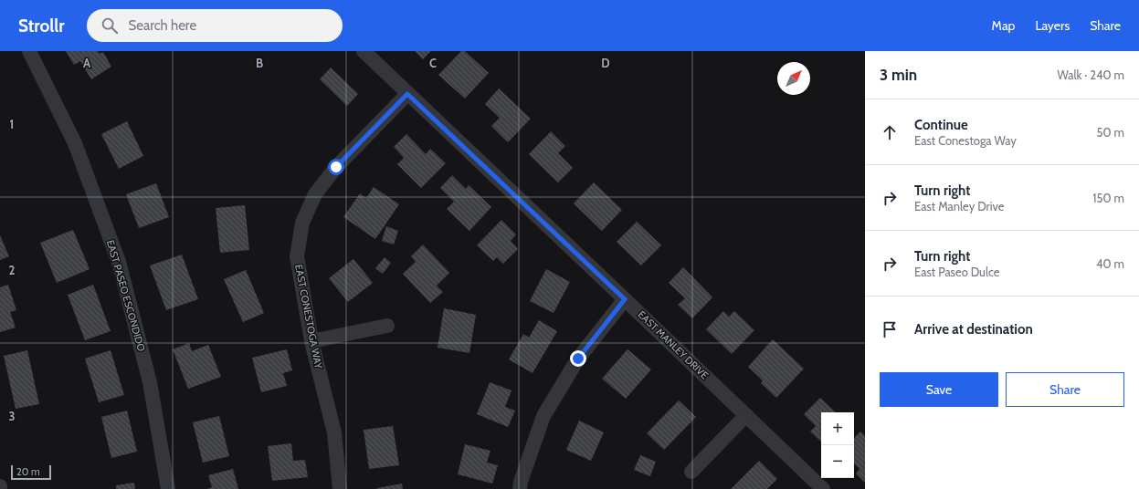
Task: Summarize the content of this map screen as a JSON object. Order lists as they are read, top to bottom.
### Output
{
  "streets": {
    "street": ["EAST PASEO ESCONDIDO", "EAST CONESTOGA WAY", "EAST MANLEY DRIVE"]
  },
  "crossings": [
    ["EAST CONESTOGA WAY", "EAST MANLEY DRIVE"]
  ],
  "scale_bar": "20 m",
  "north": "top right",
  "page": {
    "header": "Strollr",
    "search": "Search here",
    "nav": ["Map", "Layers", "Share"],
    "heading": ["3 min", "Walk · 240 m"],
    "list": [
      ["Continue", "East Conestoga Way", "50 m"],
      ["Turn right", "East Manley Drive", "150 m"],
      ["Turn right", "East Paseo Dulce", "40 m"],
      "Arrive at destination"
    ],
    "buttons": ["Save", "Share"],
    "map_buttons": ["+", "−"],
    "scale": "20 m"
  },
  "grid": {
    "columns": [
      "A",
      "B",
      "C",
      "D"
    ],
    "rows": ["1", "2", "3"]
  }
}
